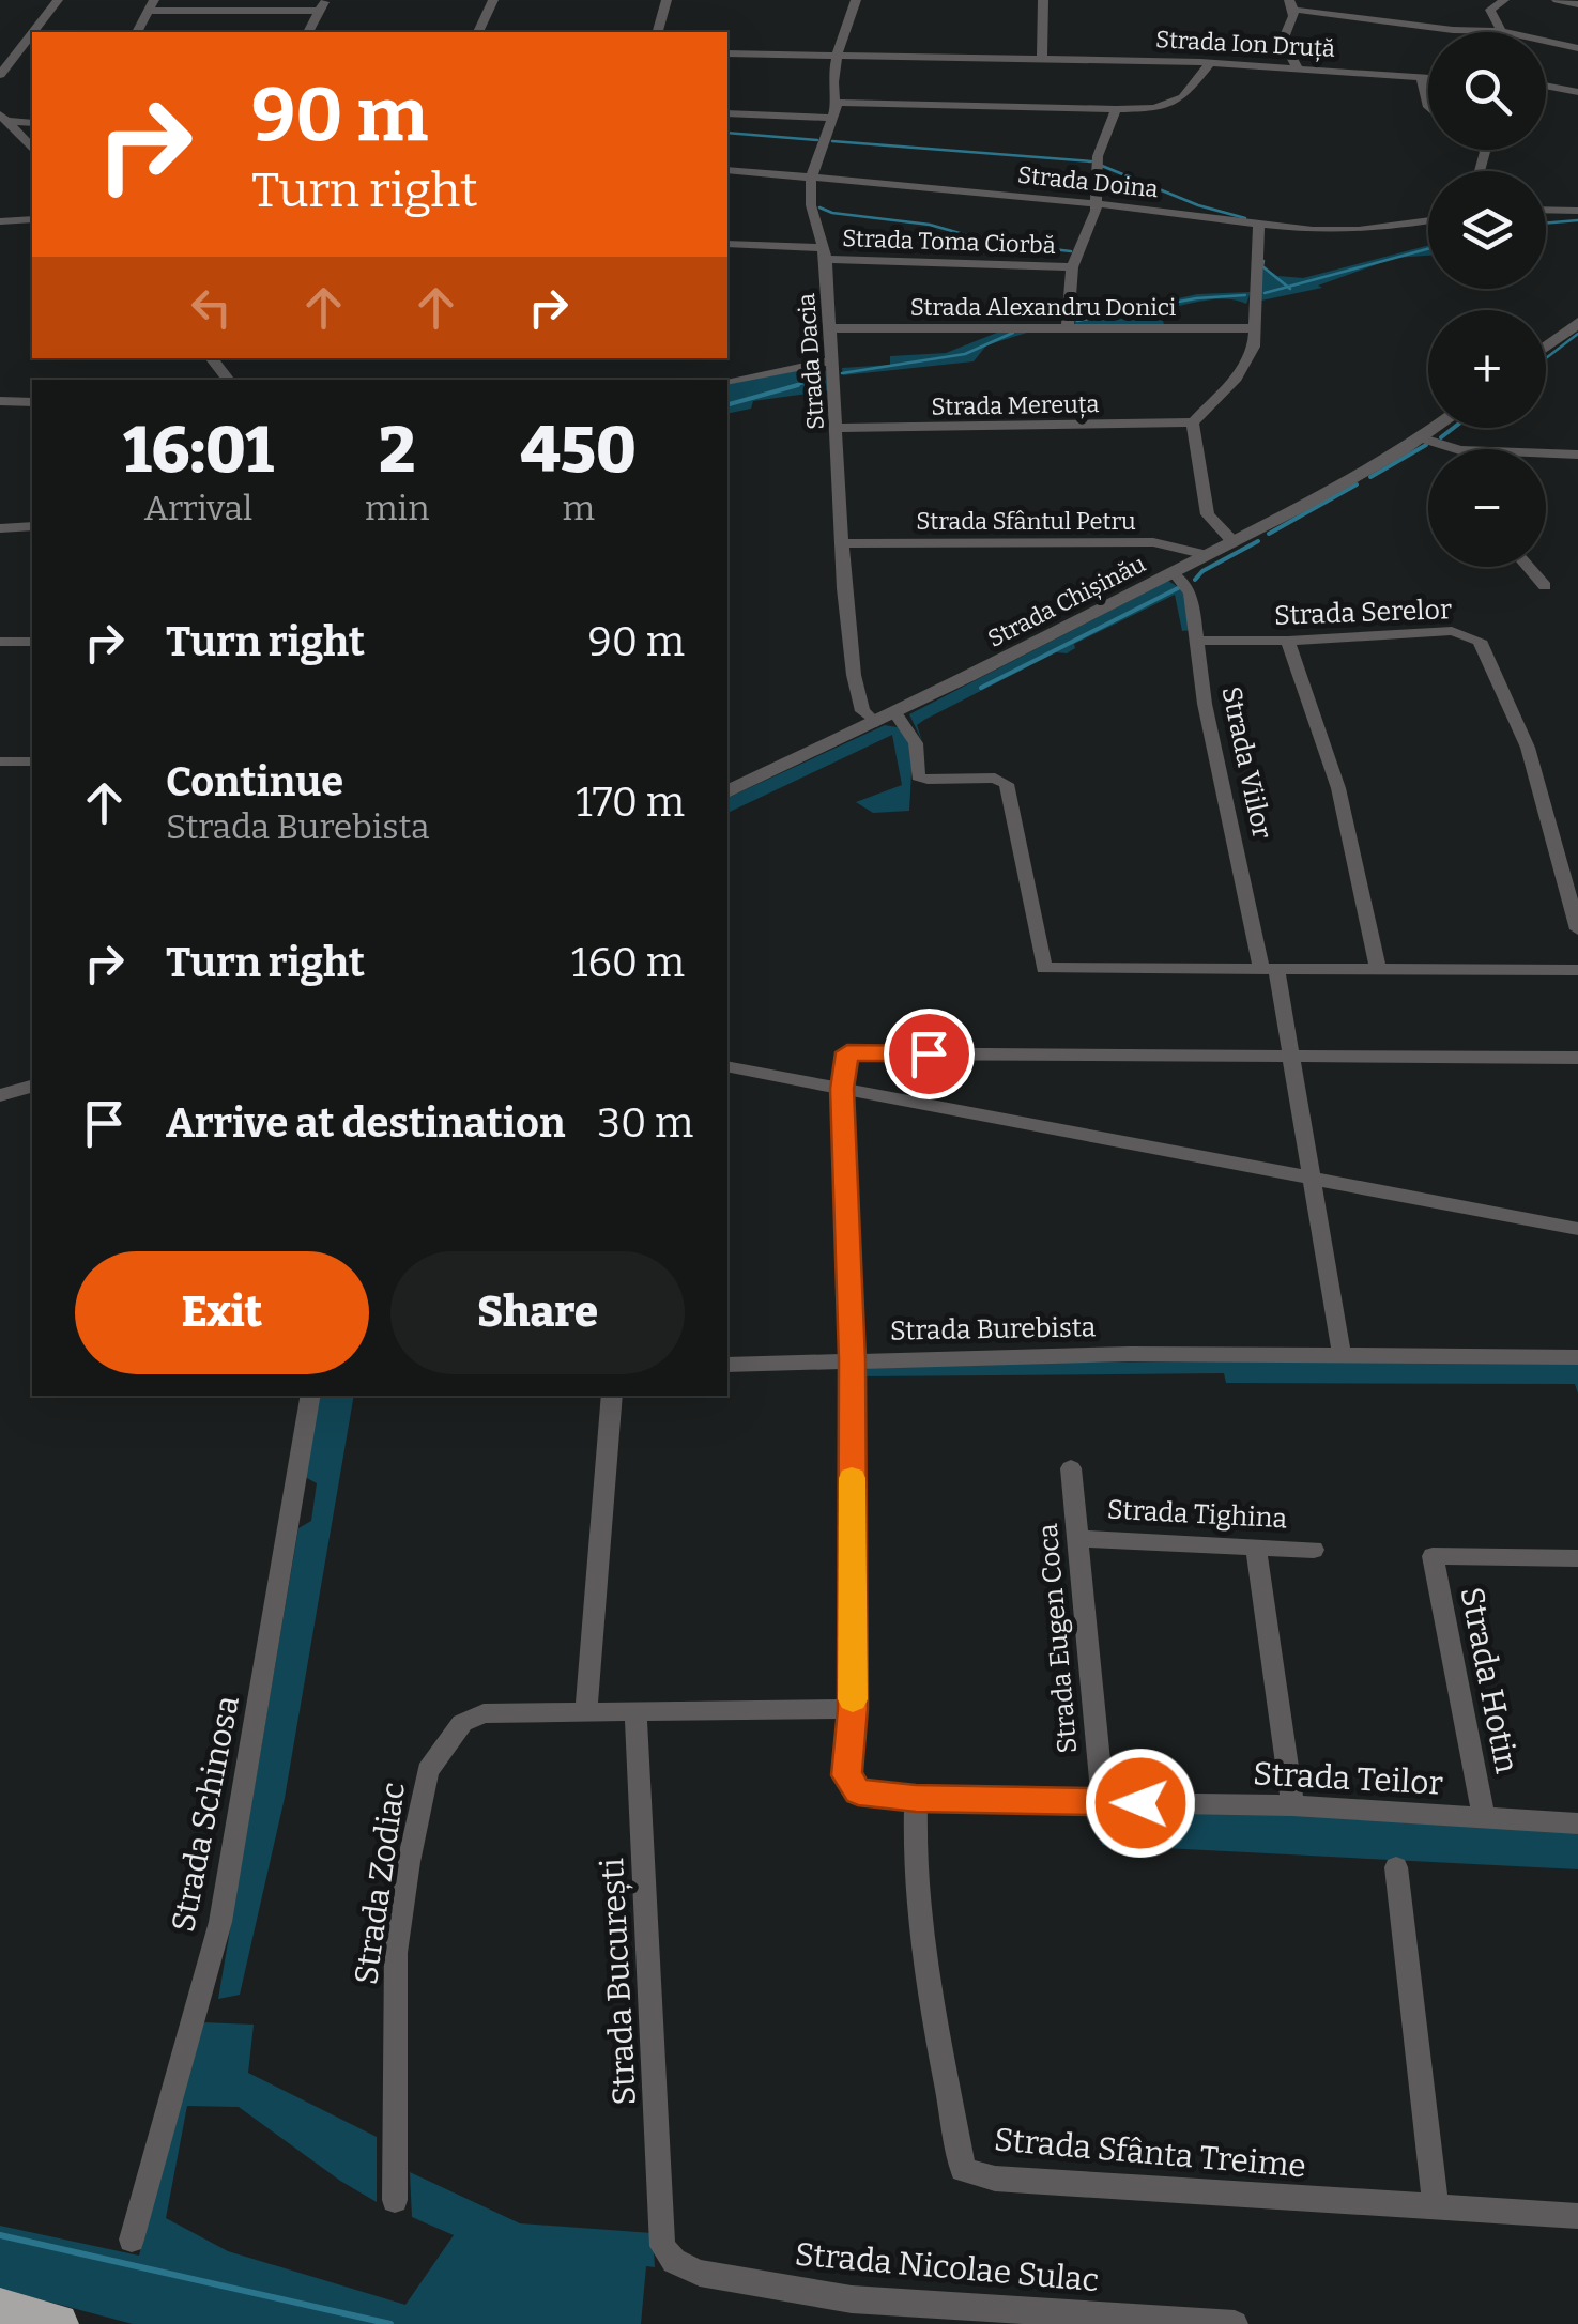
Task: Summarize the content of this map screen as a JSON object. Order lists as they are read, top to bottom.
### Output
{
  "streets": {
    "street": [
      "Strada Ion Druță",
      "Strada Doina",
      "Strada Toma Ciorbă",
      "Strada Alexandru Donici",
      "Strada Dacia",
      "Strada Mereuța",
      "Strada Sfântul Petru",
      "Strada Chișinău",
      "Strada Serelor",
      "Strada Viilor",
      "Strada Burebista",
      "Strada Tighina",
      "Strada Eugen Coca",
      "Strada Hotin",
      "Strada Teilor",
      "Strada Schinosa",
      "Strada Zodiac",
      "Strada București",
      "Strada Sfânta Treime",
      "Strada Nicolae Sulac"
    ]
  },
  "crossings": [
    ["Strada Ion Druță", "Strada Dacia"],
    ["Strada Doina", "Strada Toma Ciorbă"],
    ["Strada Doina", "Strada Dacia"],
    ["Strada Toma Ciorbă", "Strada Alexandru Donici"],
    ["Strada Toma Ciorbă", "Strada Dacia"],
    ["Strada Alexandru Donici", "Strada Dacia"],
    ["Strada Dacia", "Strada Mereuța"],
    ["Strada Dacia", "Strada Sfântul Petru"],
    ["Strada Dacia", "Strada Chișinău"],
    ["Strada Sfântul Petru", "Strada Chișinău"],
    ["Strada Chișinău", "Strada Viilor"],
    ["Strada Serelor", "Strada Viilor"],
    ["Strada Tighina", "Strada Eugen Coca"],
    ["Strada Eugen Coca", "Strada Teilor"],
    ["Strada Hotin", "Strada Teilor"],
    ["Strada Teilor", "Strada Zodiac"],
    ["Strada Teilor", "Strada Sfânta Treime"],
    ["Strada Zodiac", "Strada București"],
    ["Strada București", "Strada Nicolae Sulac"]
  ],
  "page": {
    "map_buttons": ["+", "−"],
    "turn": ["90 m", "Turn right"],
    "eta": [
      "16:01",
      "Arrival",
      "2",
      "min",
      "450",
      "m"
    ],
    "list": [
      {
        "name": "Turn right",
        "value": "90 m"
      },
      {
        "name": "Continue",
        "note": "Strada Burebista",
        "value": "170 m"
      },
      {
        "name": "Turn right",
        "value": "160 m"
      },
      {
        "name": "Arrive at destination",
        "value": "30 m"
      }
    ],
    "buttons": ["Exit", "Share"]
  }
}
